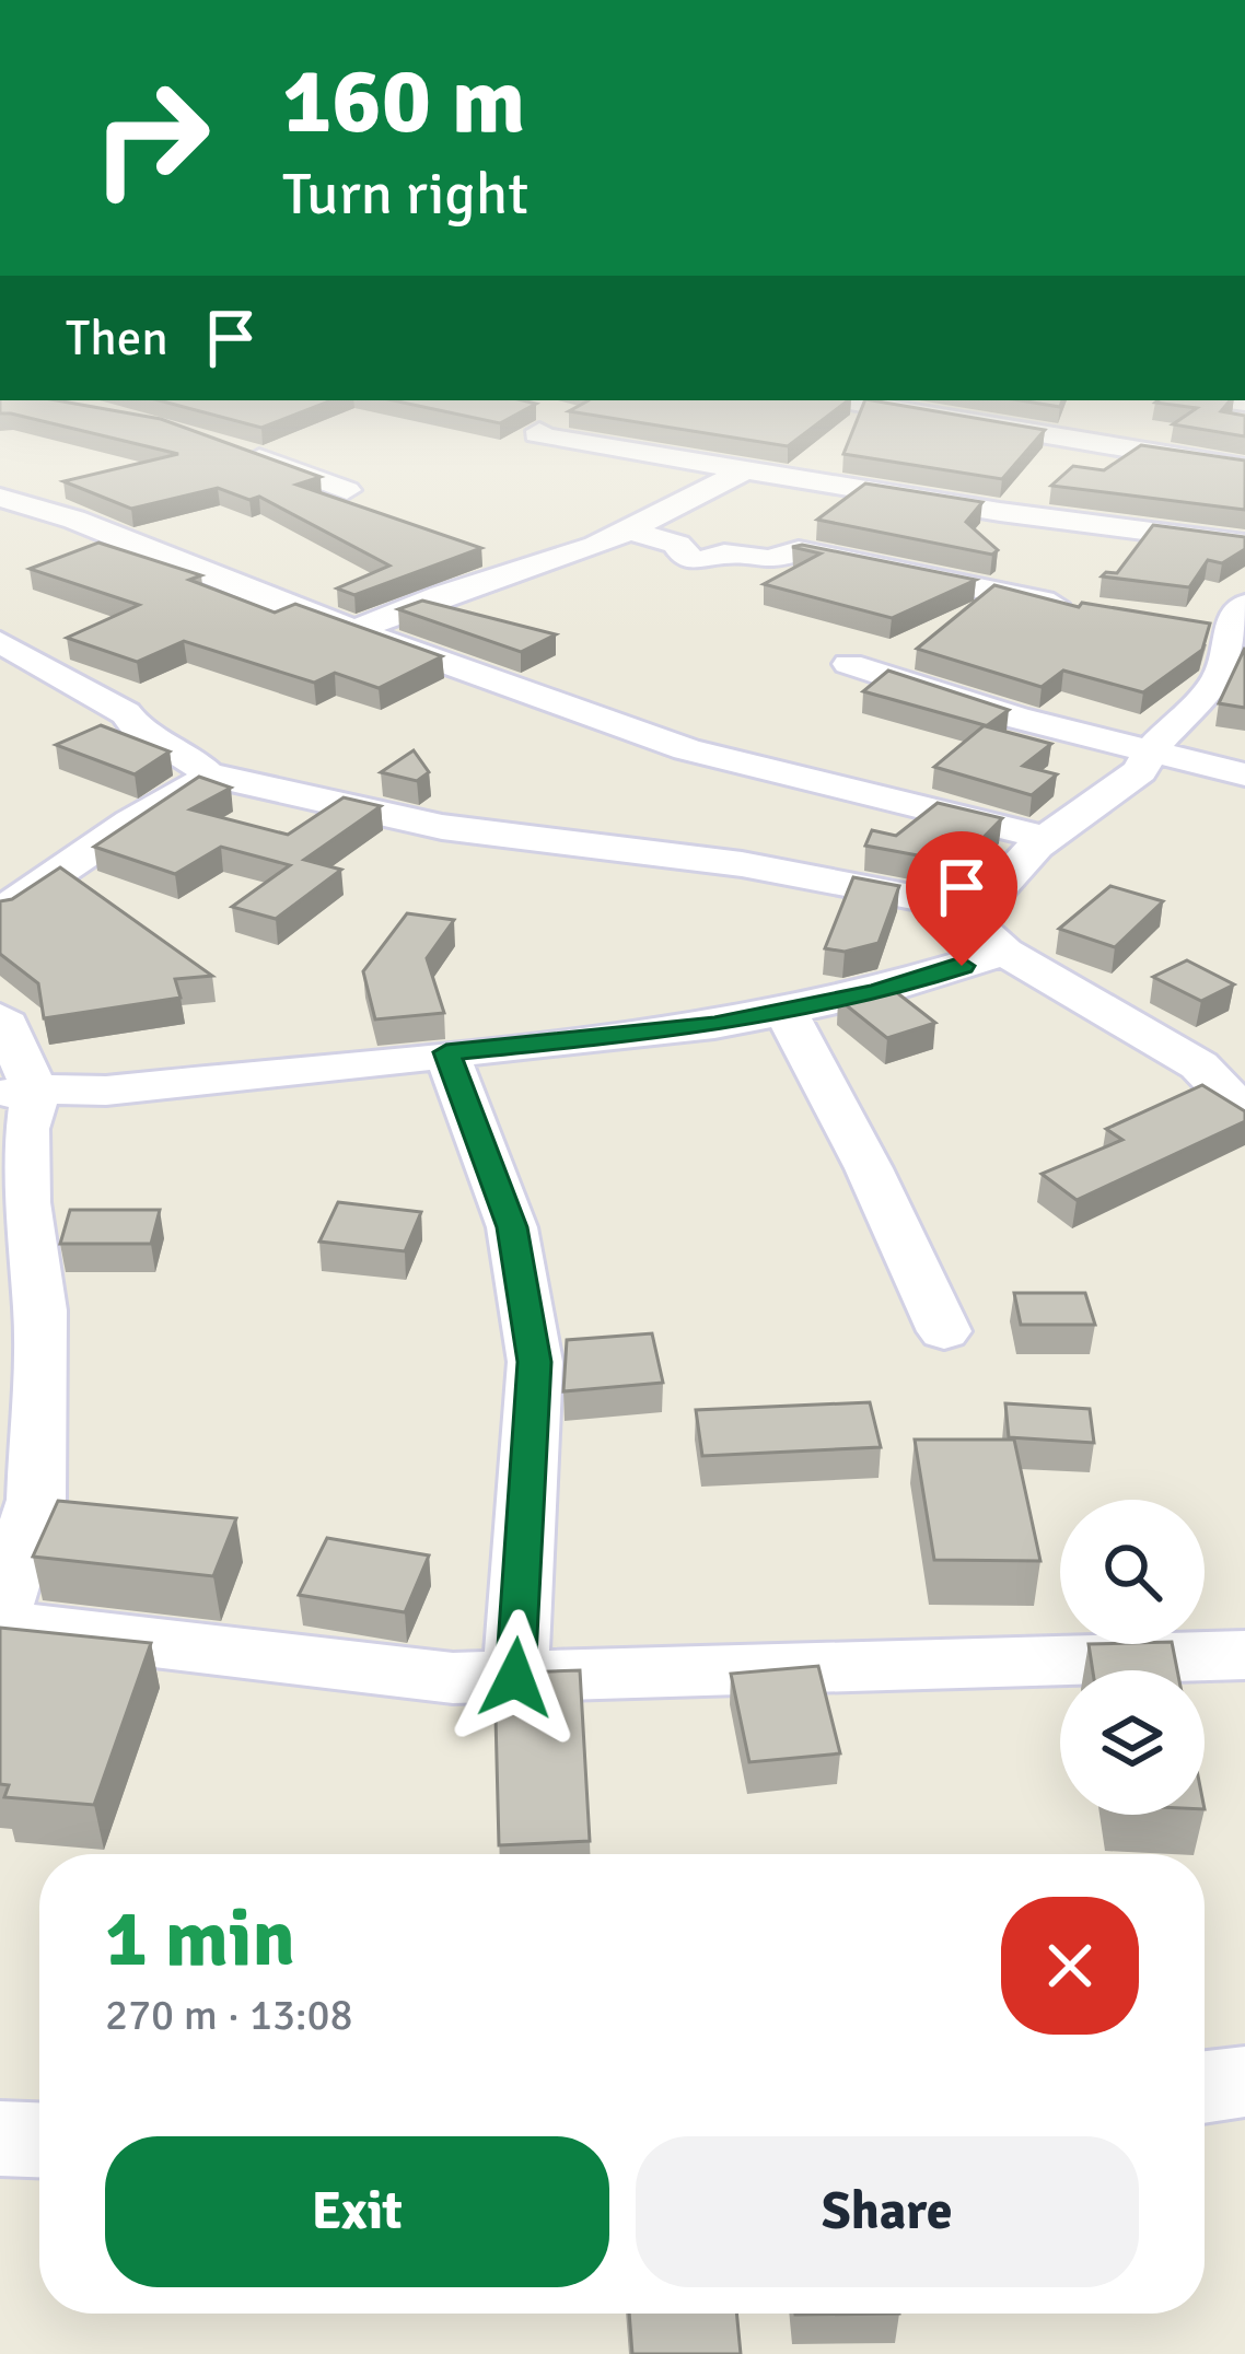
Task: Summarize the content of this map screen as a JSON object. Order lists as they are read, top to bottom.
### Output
{
  "page": {
    "turn": ["160 m", "Turn right"],
    "then": "Then",
    "heading": ["1 min", "270 m · 13:08"],
    "buttons": ["Exit", "Share"]
  }
}
